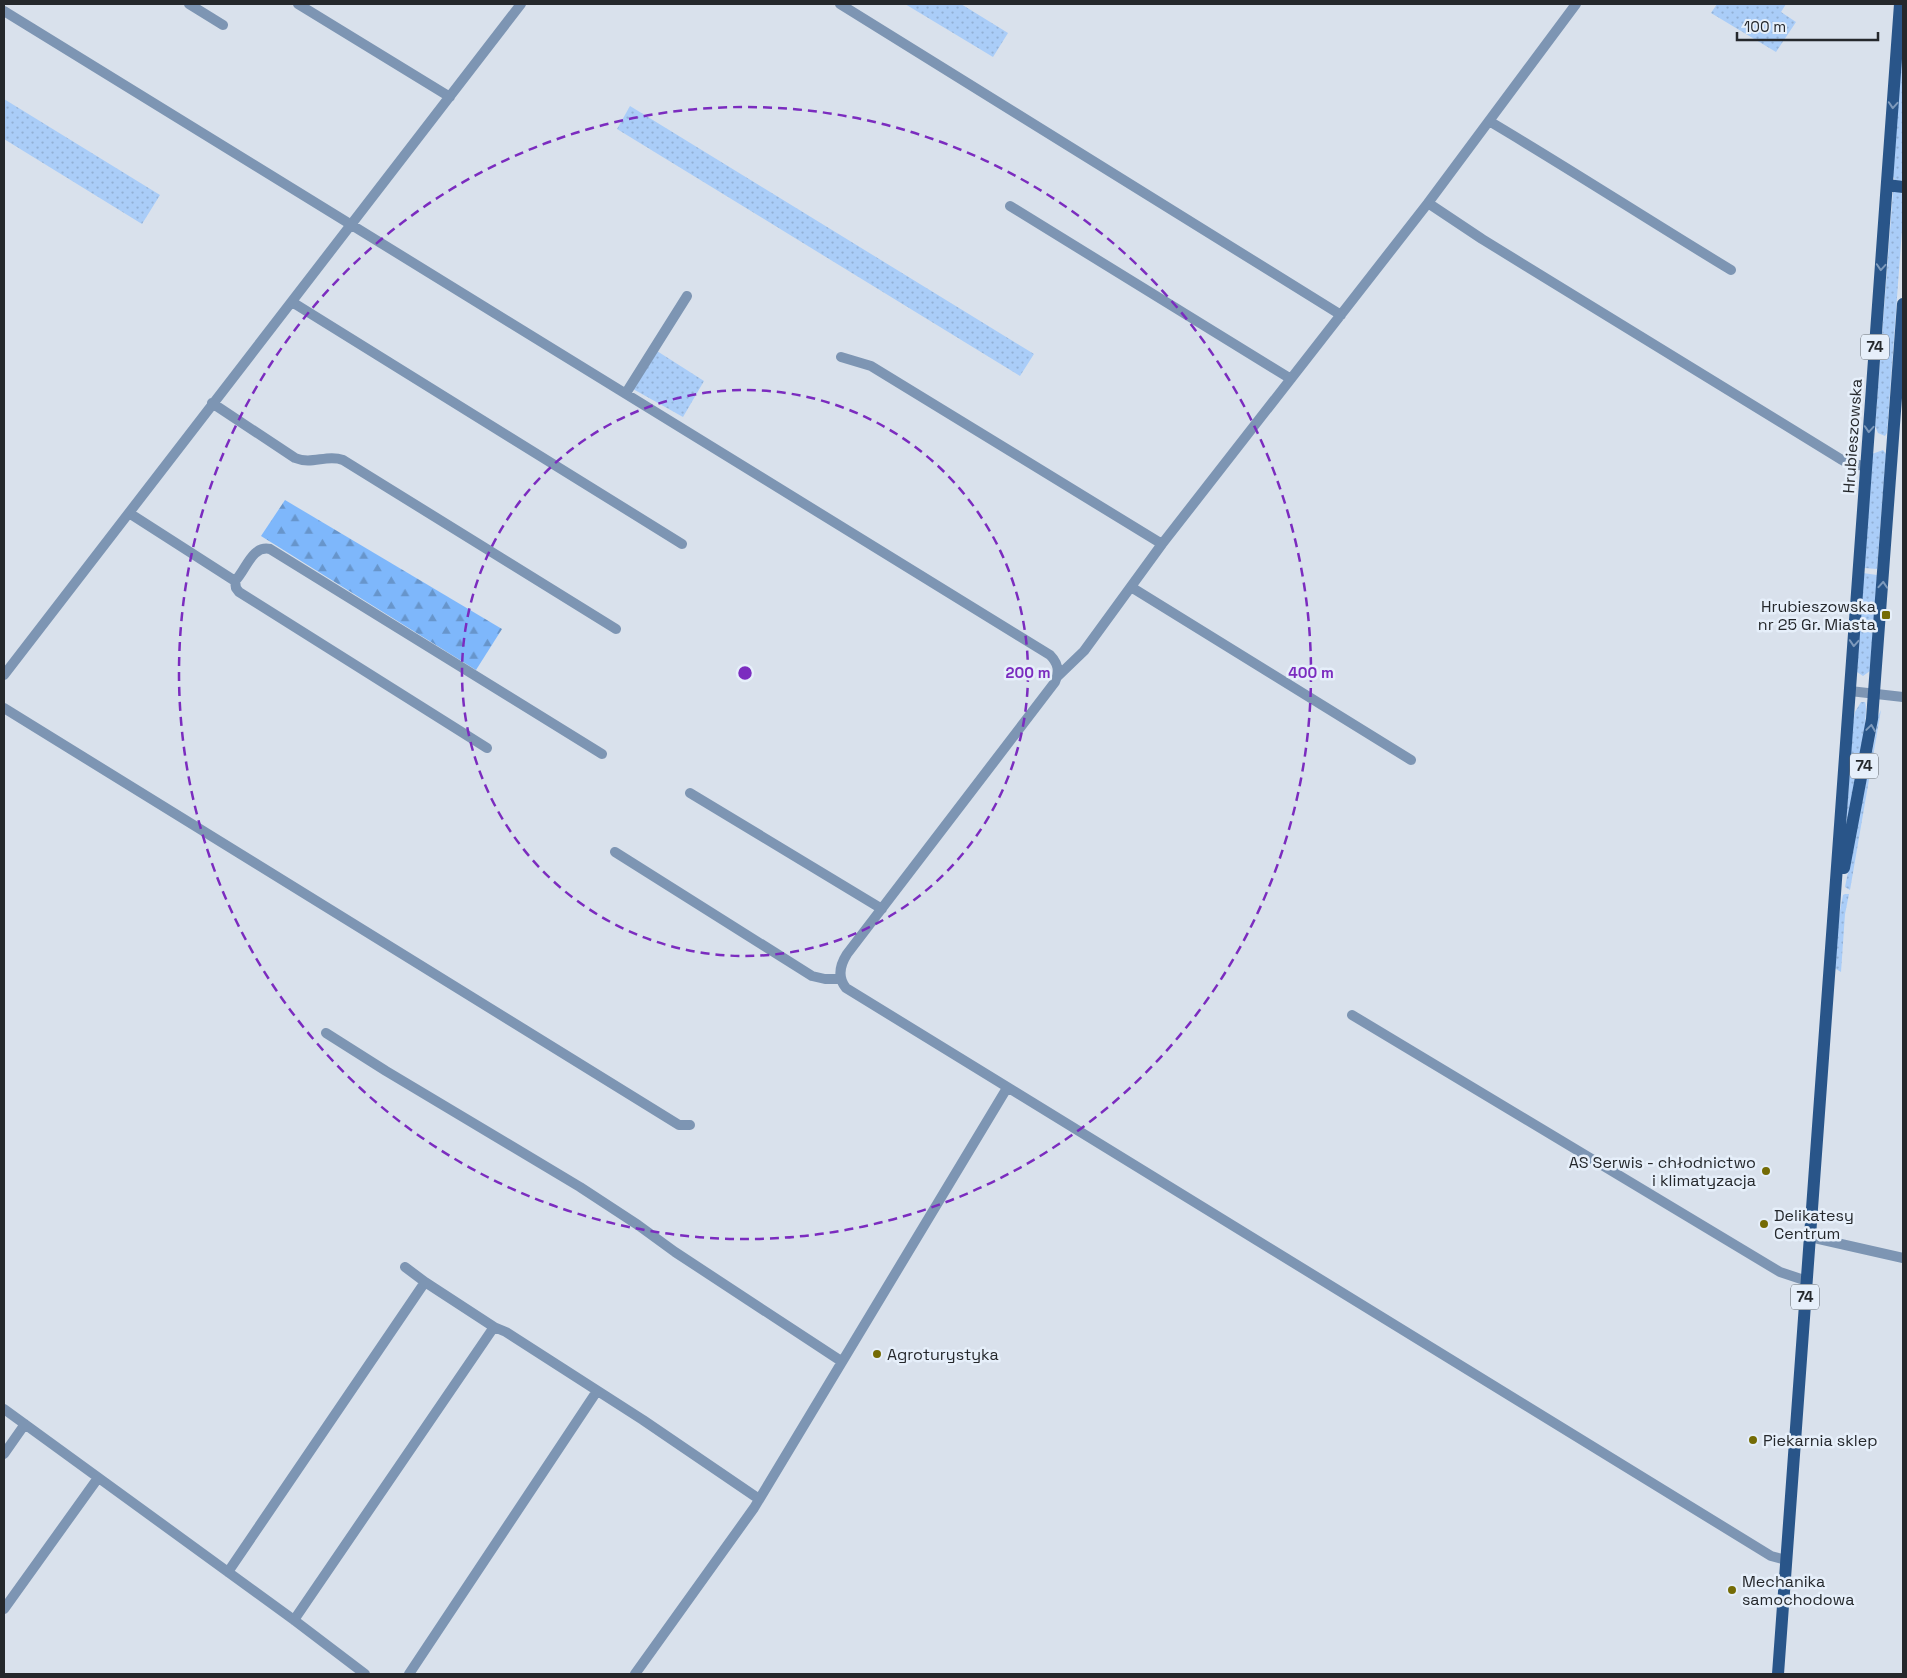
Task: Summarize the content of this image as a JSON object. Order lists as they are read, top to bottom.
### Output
{
  "streets": {
    "main road": ["74", "Hrubieszowska"]
  },
  "crossings": [
    ["74", "Hrubieszowska"]
  ],
  "places": {
    "transit": ["Hrubieszowska nr 25 Gr. Miasta"],
    "other": [
      "AS Serwis - chłodnictwo i klimatyzacja",
      "Delikatesy Centrum",
      "Agroturystyka",
      "Piekarnia sklep",
      "Mechanika samochodowa"
    ]
  },
  "scale_bar": "100 m",
  "rings": ["200 m", "400 m"]
}
